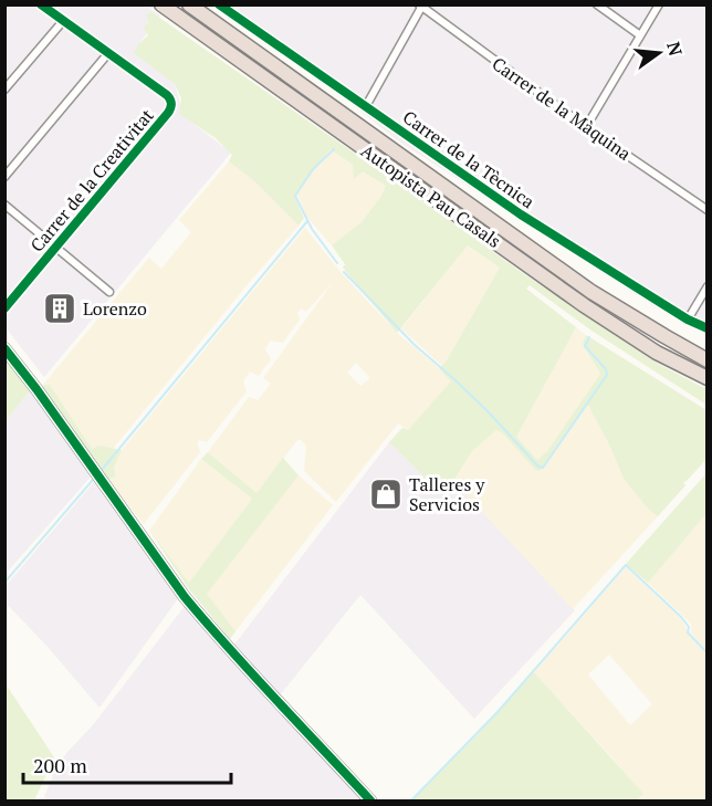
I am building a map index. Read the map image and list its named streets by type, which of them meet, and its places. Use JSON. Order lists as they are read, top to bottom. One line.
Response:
{"streets":{"highway":["Autopista Pau Casals"],"street":["Carrer de la Màquina","Carrer de la Tècnica","Carrer de la Creativitat"]},"places":{"building":["Lorenzo"],"shop":["Talleres y Servicios"]},"scale_bar":"200 m","north":"right"}
